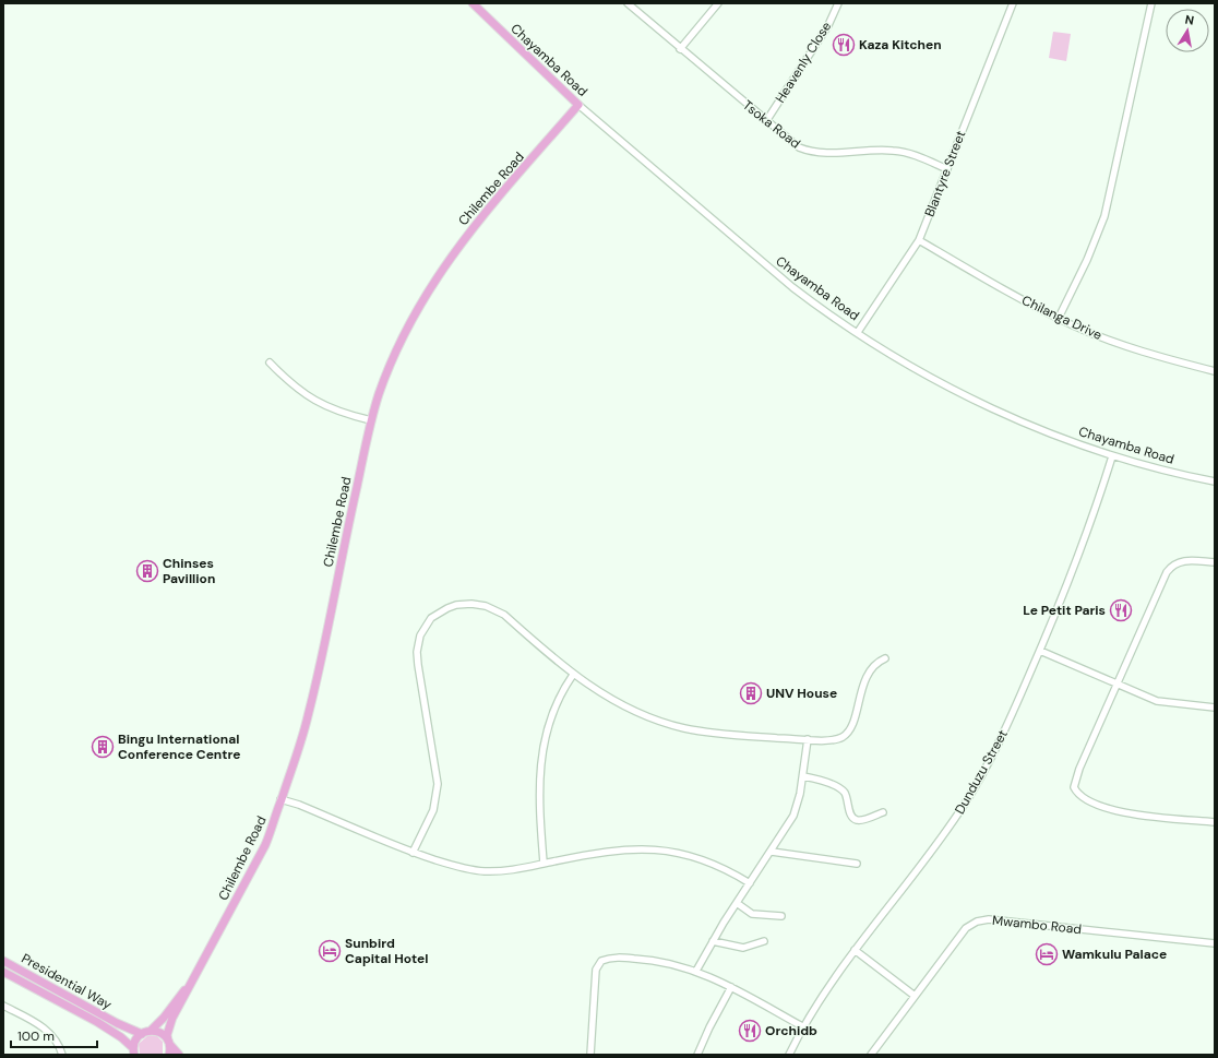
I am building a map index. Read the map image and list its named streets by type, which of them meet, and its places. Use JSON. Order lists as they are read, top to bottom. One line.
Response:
{"streets":{"main road":["Chayamba Road","Chilembe Road","Presidential Way"],"street":["Heavenly Close","Tsoka Road","Blantyre Street","Chilanga Drive","Dunduzu Street","Mwambo Road"]},"crossings":[["Chayamba Road","Blantyre Street"],["Chayamba Road","Chilembe Road"],["Chayamba Road","Dunduzu Street"],["Heavenly Close","Tsoka Road"],["Tsoka Road","Blantyre Street"],["Blantyre Street","Chilanga Drive"]],"places":{"restaurant":["Kaza Kitchen","Le Petit Paris","Orchidb"],"building":["Chinses Pavillion","UNV House","Bingu International Conference Centre"],"hotel":["Sunbird Capital Hotel","Wamkulu Palace"]},"scale_bar":"100 m","north":"top"}
